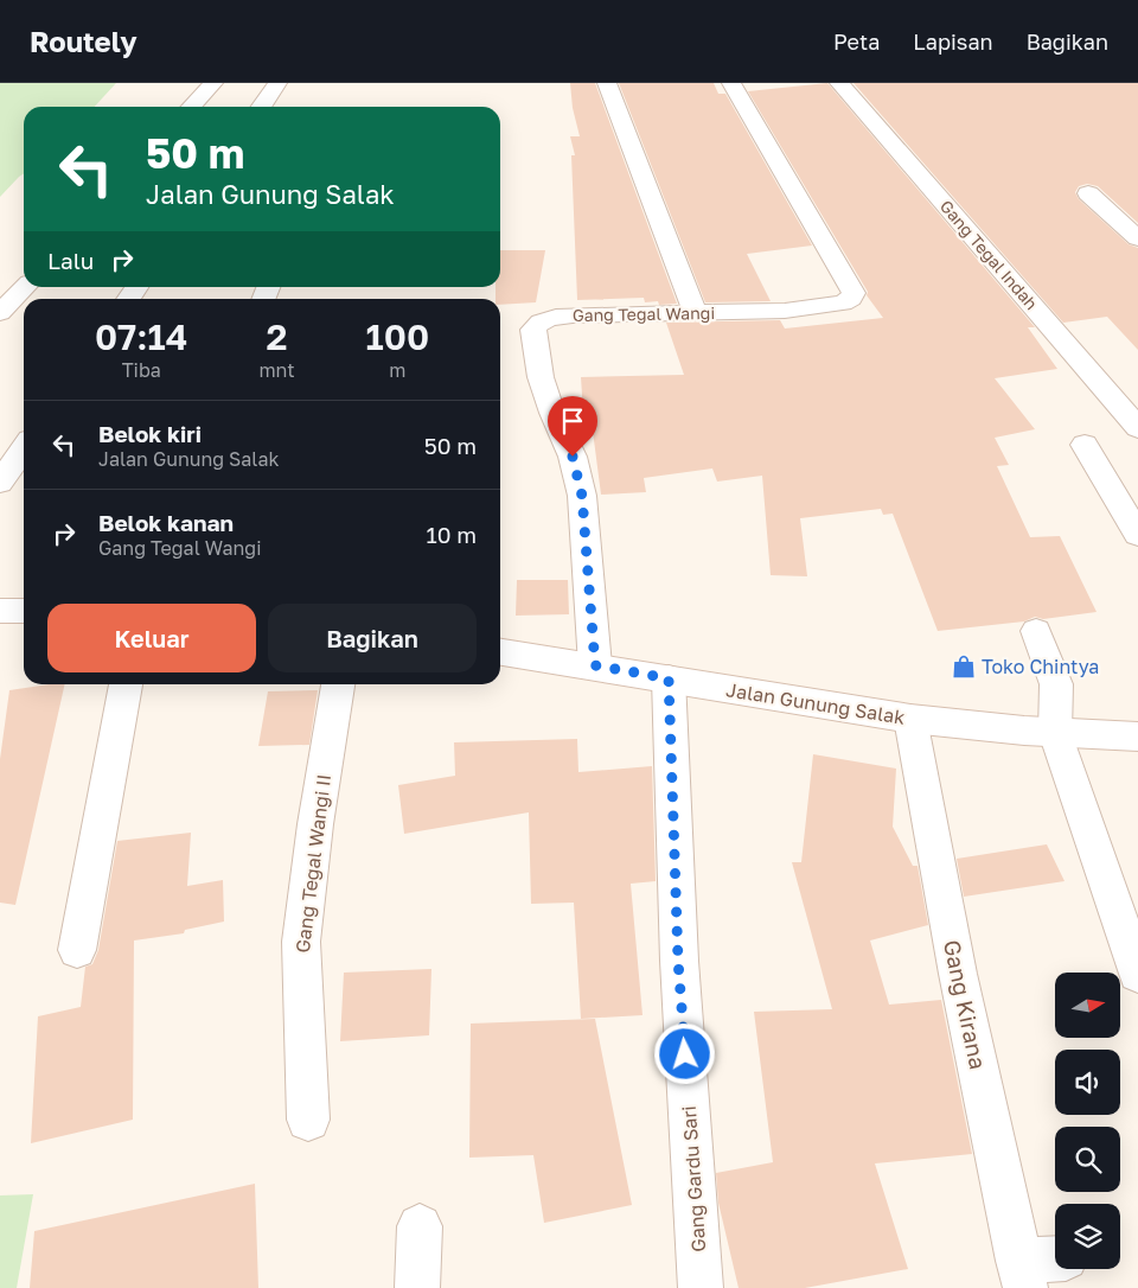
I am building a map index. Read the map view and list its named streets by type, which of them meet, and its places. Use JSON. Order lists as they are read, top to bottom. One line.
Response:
{"streets":{"street":["Gang Tegal Indah","Gang Tegal Wangi","Jalan Gunung Salak","Gang Tegal Wangi II","Gang Kirana","Gang Gardu Sari"]},"crossings":[["Gang Tegal Wangi","Jalan Gunung Salak"],["Jalan Gunung Salak","Gang Kirana"],["Jalan Gunung Salak","Gang Gardu Sari"]],"places":{"shop":["Toko Chintya"]},"north":"right","page":{"header":"Routely","nav":["Peta","Lapisan","Bagikan"],"turn":["50 m","Jalan Gunung Salak"],"then":"Lalu","eta":["07:14","Tiba","2","mnt","100","m"],"list":[{"name":"Belok kiri","note":"Jalan Gunung Salak","value":"50 m"},{"name":"Belok kanan","note":"Gang Tegal Wangi","value":"10 m"}],"buttons":["Keluar","Bagikan"]}}
